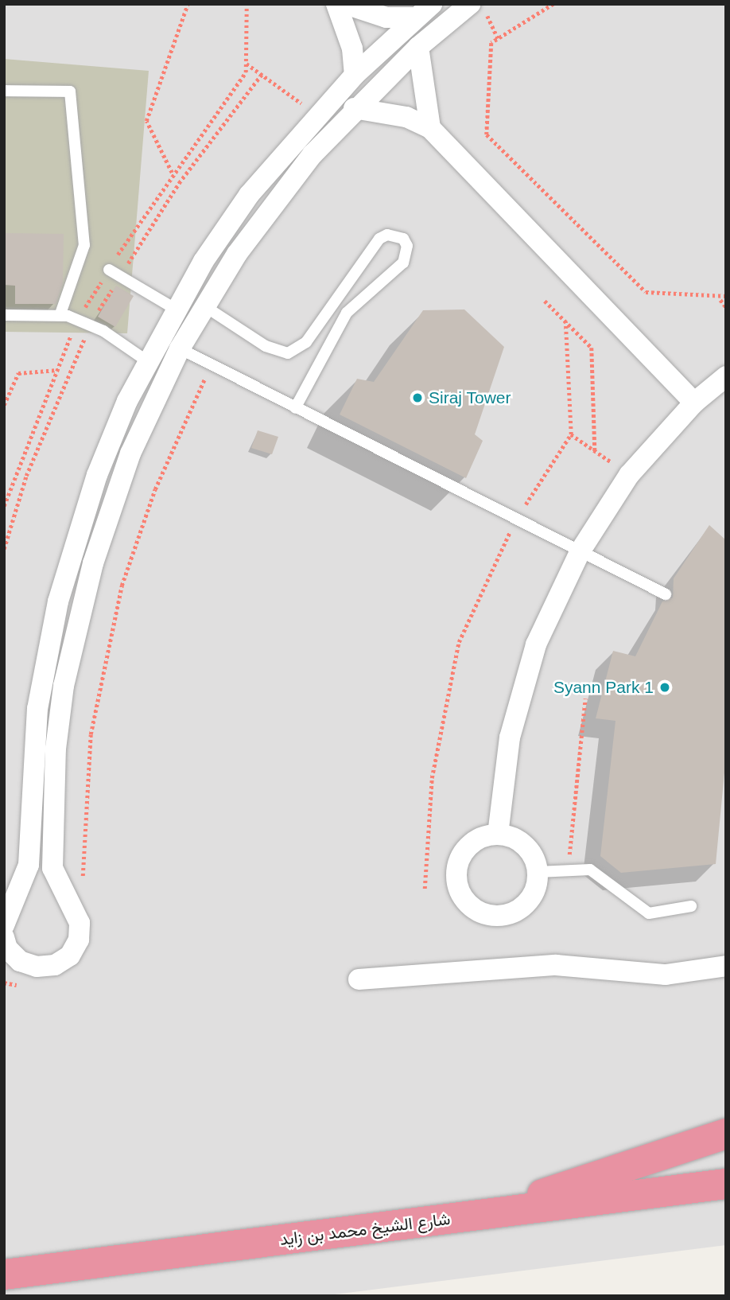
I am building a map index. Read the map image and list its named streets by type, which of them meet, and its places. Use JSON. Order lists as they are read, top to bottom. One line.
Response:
{"streets":{"highway":["شارع الشيخ محمد بن زايد"]},"places":["Siraj Tower","Syann Park 1"]}
